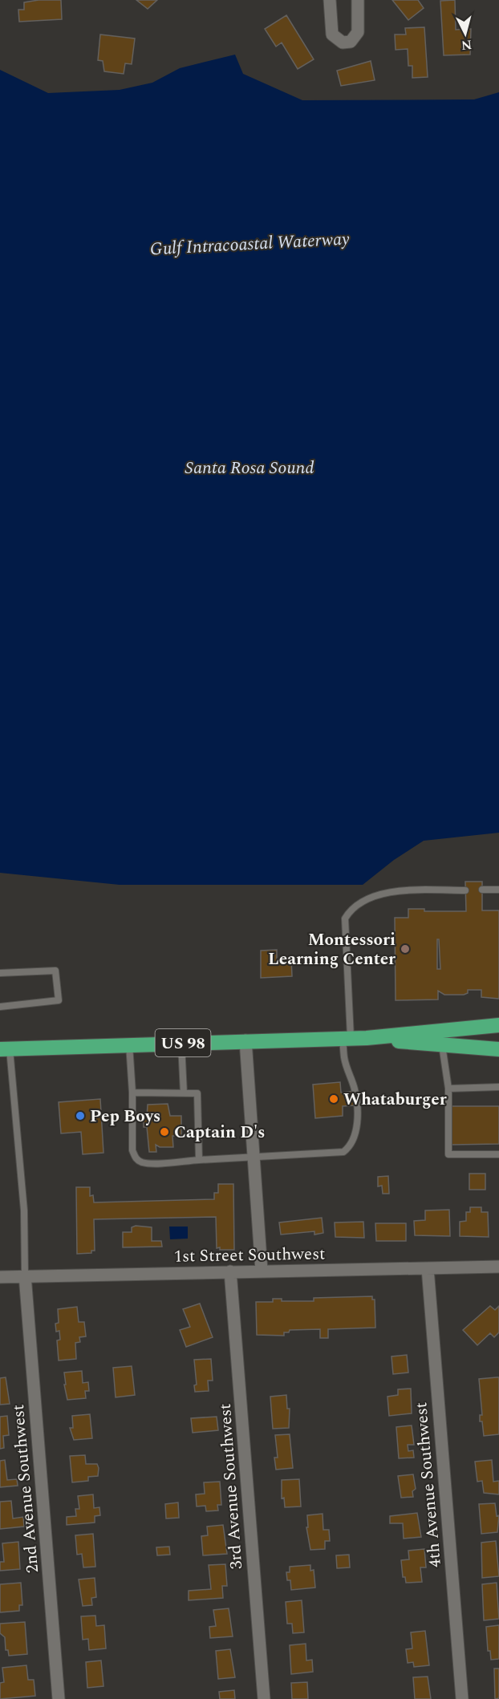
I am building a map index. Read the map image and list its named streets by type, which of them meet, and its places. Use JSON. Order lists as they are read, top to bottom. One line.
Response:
{"streets":{"highway":["US 98"],"street":["1st Street Southwest","4th Avenue Southwest","3rd Avenue Southwest","2nd Avenue Southwest"]},"crossings":[["1st Street Southwest","4th Avenue Southwest"],["1st Street Southwest","3rd Avenue Southwest"],["1st Street Southwest","2nd Avenue Southwest"]],"water":["Gulf Intracoastal Waterway","Santa Rosa Sound"],"places":["Montessori Learning Center","Whataburger","Pep Boys","Captain D's"],"north":"bottom"}
